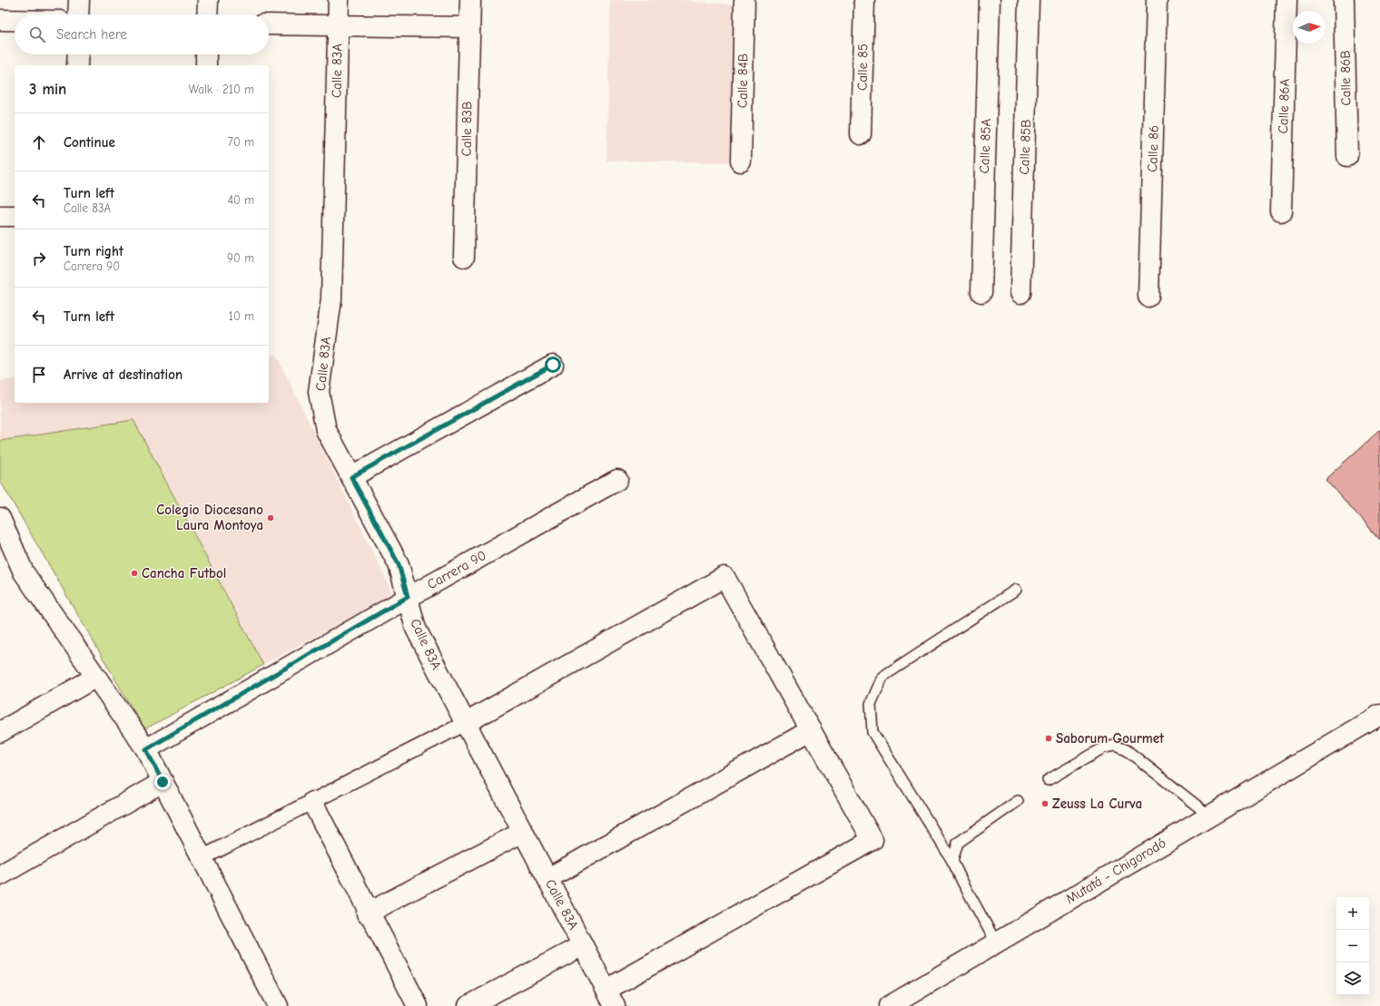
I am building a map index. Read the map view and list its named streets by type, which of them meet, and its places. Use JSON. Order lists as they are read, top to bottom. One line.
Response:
{"streets":{"main road":["Calle 85","Calle 83A","Calle 86B","Calle 84B","Calle 86A","Calle 83B","Calle 85A","Calle 85B","Calle 86","Carrera 90","Mutatá - Chigorodó"]},"crossings":[["Calle 83A","Carrera 90"]],"places":["Colegio Diocesano Laura Montoya","Cancha Futbol","Saborum Gourmet","Zeuss La Curva"],"north":"right","page":{"search":"Search here","heading":["3 min","Walk · 210 m"],"list":[["Continue","70 m"],["Turn left","Calle 83A","40 m"],["Turn right","Carrera 90","90 m"],["Turn left","10 m"],"Arrive at destination"],"map_buttons":["+","−"]}}
